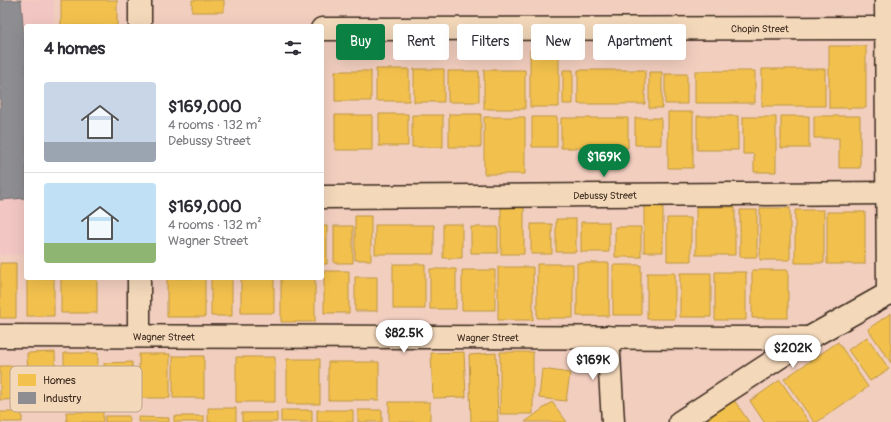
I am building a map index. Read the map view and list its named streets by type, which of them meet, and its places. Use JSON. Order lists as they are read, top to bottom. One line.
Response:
{"streets":{"street":["Chopin Street","Debussy Street","Wagner Street"]},"legend":["Homes","Industry"],"page":{"chip":["Buy","Rent","Filters","New","Apartment"],"heading":"4 homes","list":[{"name":"$169,000","note":"4 rooms · 132 m² · Debussy Street"},{"name":"$169,000","note":"4 rooms · 132 m² · Wagner Street"}],"price":["$169K","$82.5K","$202K","$169K"]}}
